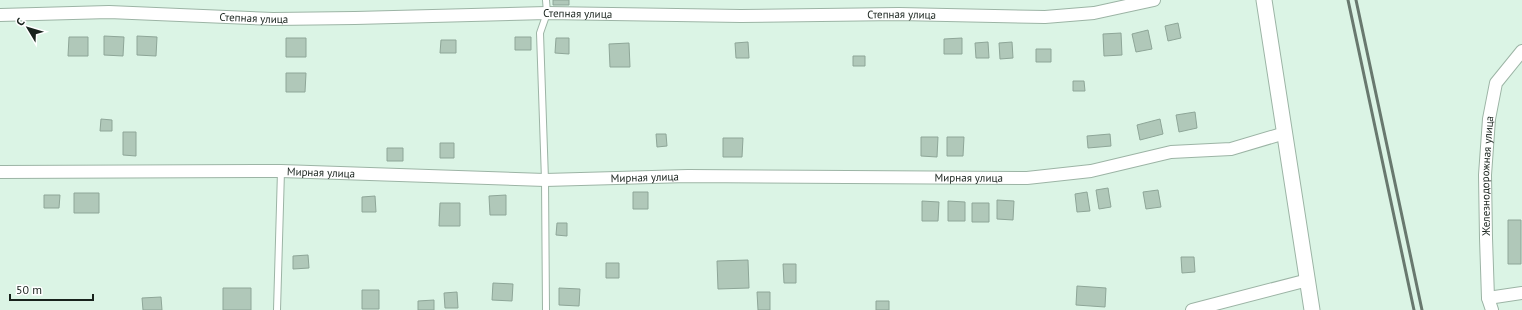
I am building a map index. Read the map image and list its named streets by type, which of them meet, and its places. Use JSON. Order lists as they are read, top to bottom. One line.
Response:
{"streets":{"street":["Степная улица","Мирная улица","Железнодорожная улица"]},"scale_bar":"50 m","north":"top left"}
